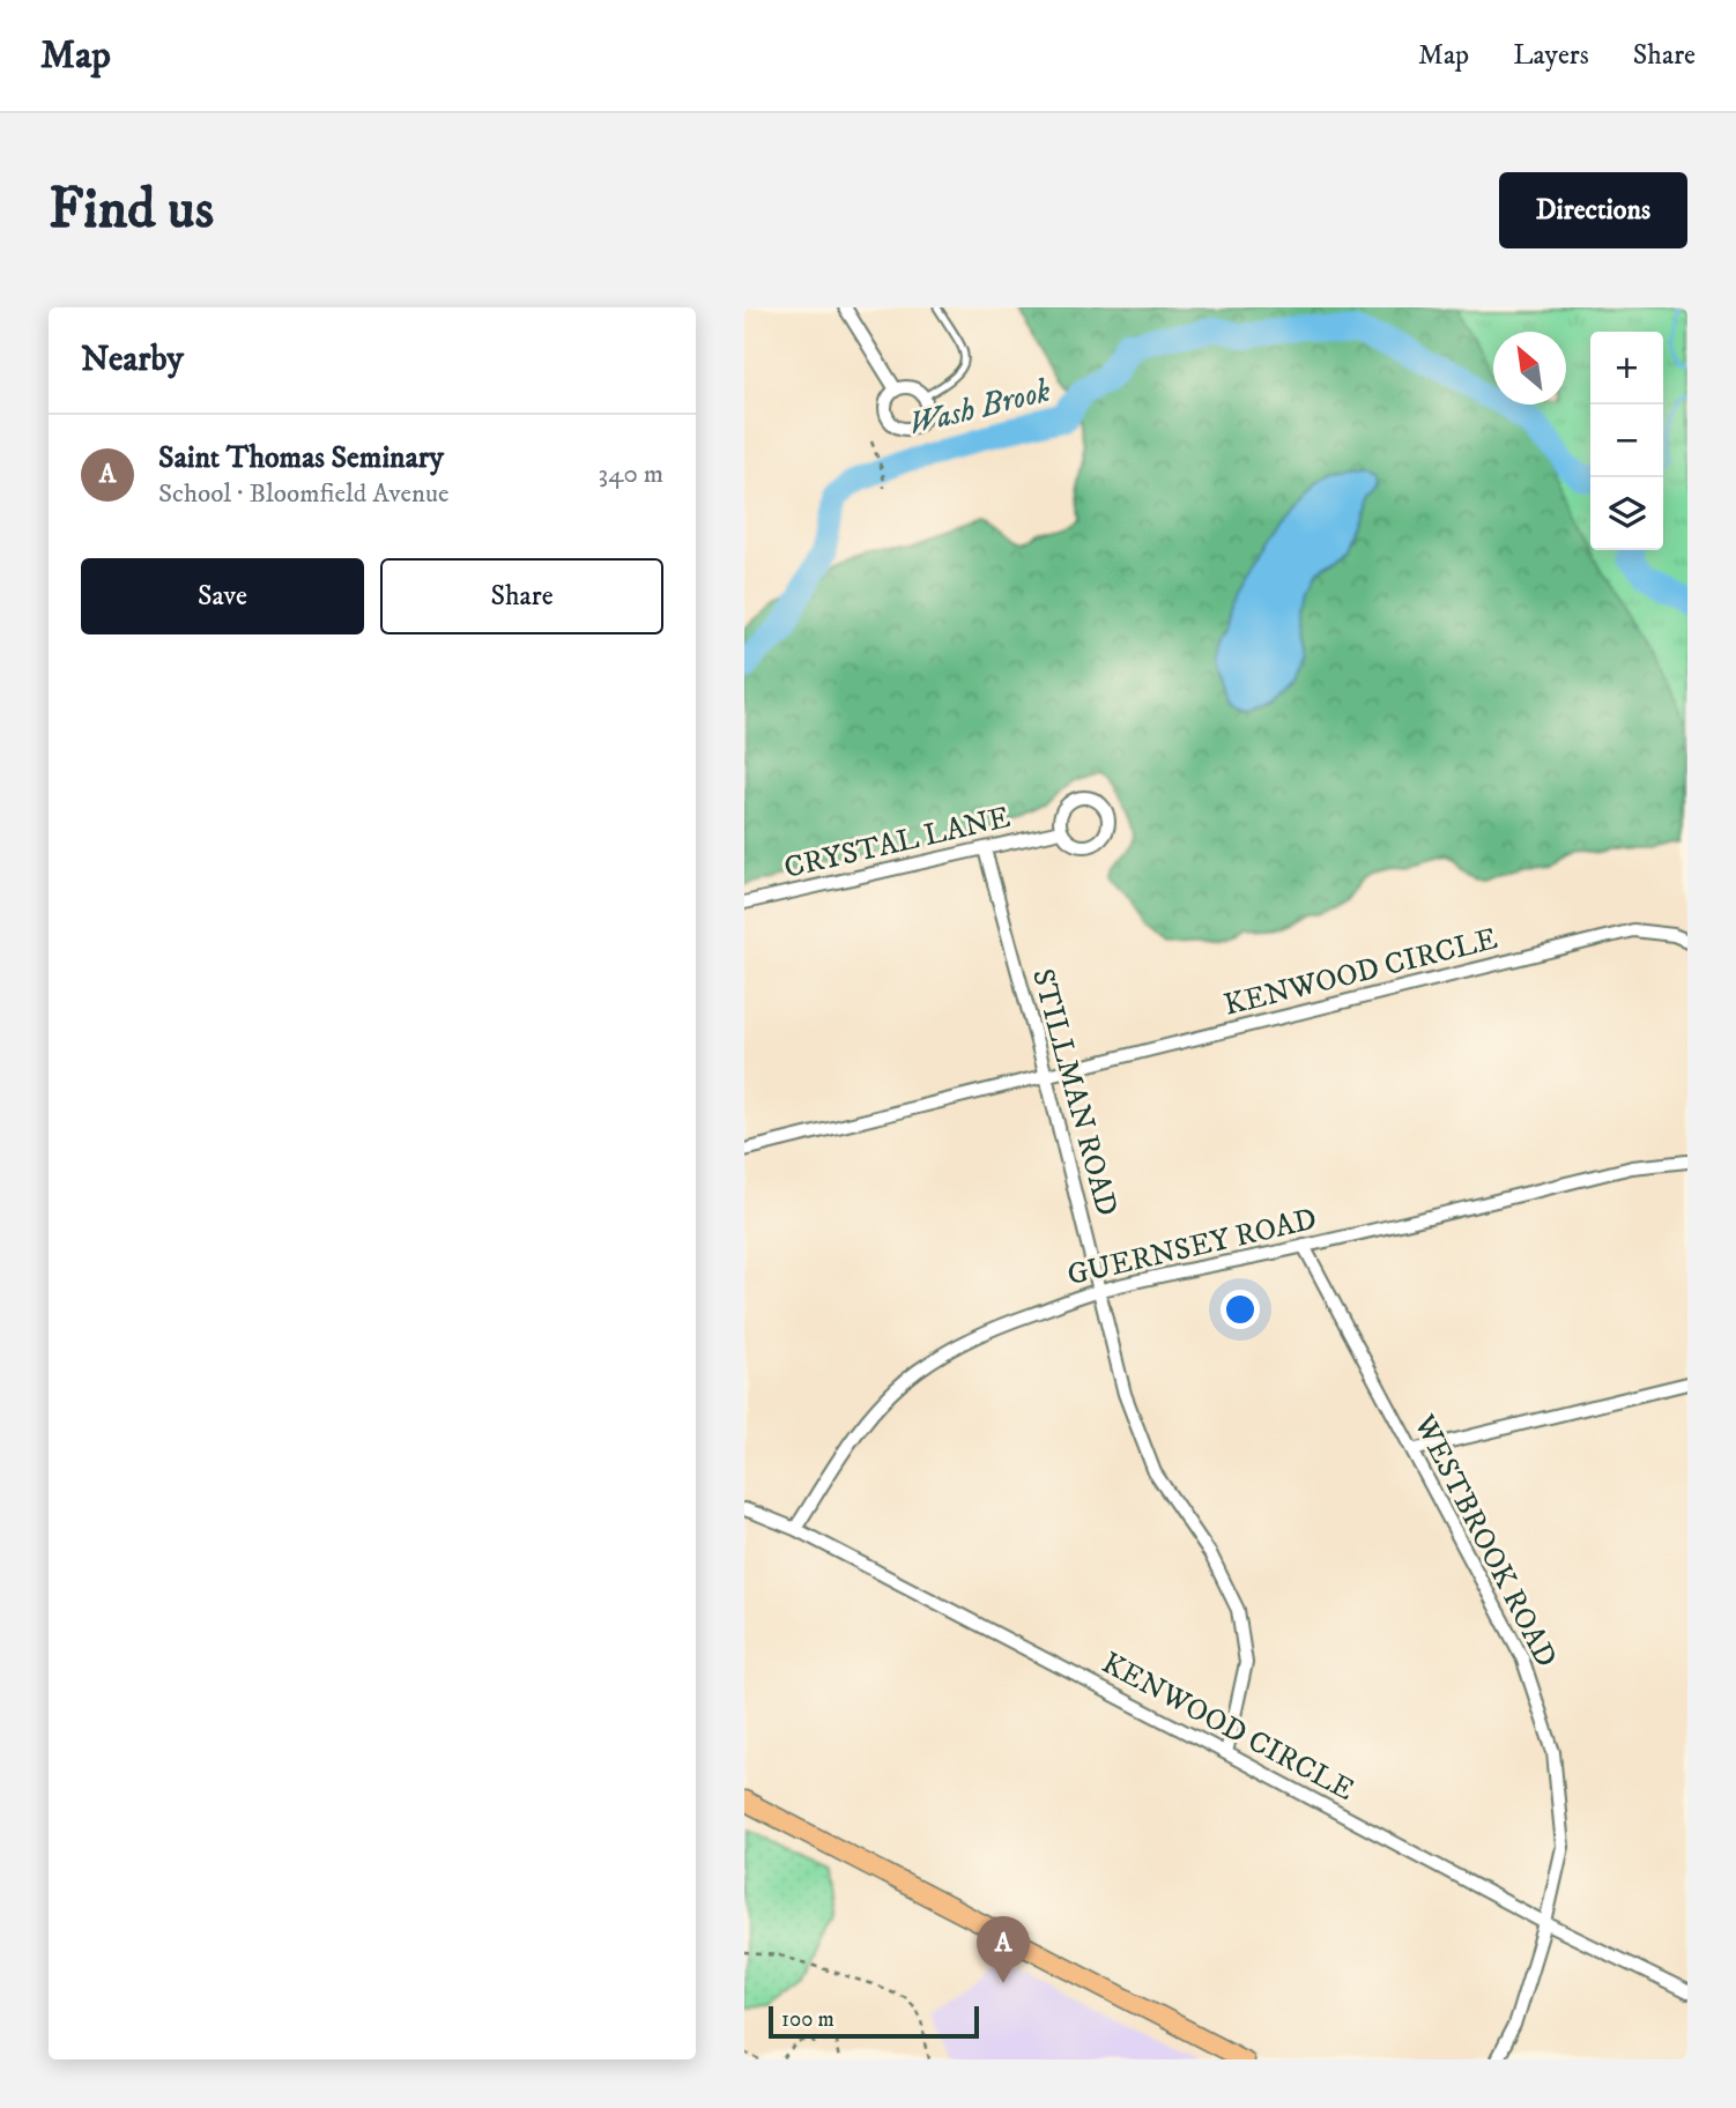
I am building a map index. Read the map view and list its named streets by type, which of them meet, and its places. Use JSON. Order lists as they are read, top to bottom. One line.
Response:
{"streets":{"street":["CRYSTAL LANE","KENWOOD CIRCLE","STILLMAN ROAD","GUERNSEY ROAD","WESTBROOK ROAD"]},"crossings":[["CRYSTAL LANE","STILLMAN ROAD"],["KENWOOD CIRCLE","STILLMAN ROAD"],["KENWOOD CIRCLE","GUERNSEY ROAD"],["KENWOOD CIRCLE","WESTBROOK ROAD"],["STILLMAN ROAD","GUERNSEY ROAD"],["GUERNSEY ROAD","WESTBROOK ROAD"]],"water":["Wash Brook"],"scale_bar":"100 m","north":"top left","page":{"header":"Map","nav":["Map","Layers","Share"],"buttons":["Directions",["Save","Share"]],"title":"Find us","heading":"Nearby","map_buttons":["+","−"],"list":[{"mark":"A","name":"Saint Thomas Seminary","note":"School · Bloomfield Avenue","value":"340 m"}],"pins":"A","scale":"100 m"}}
